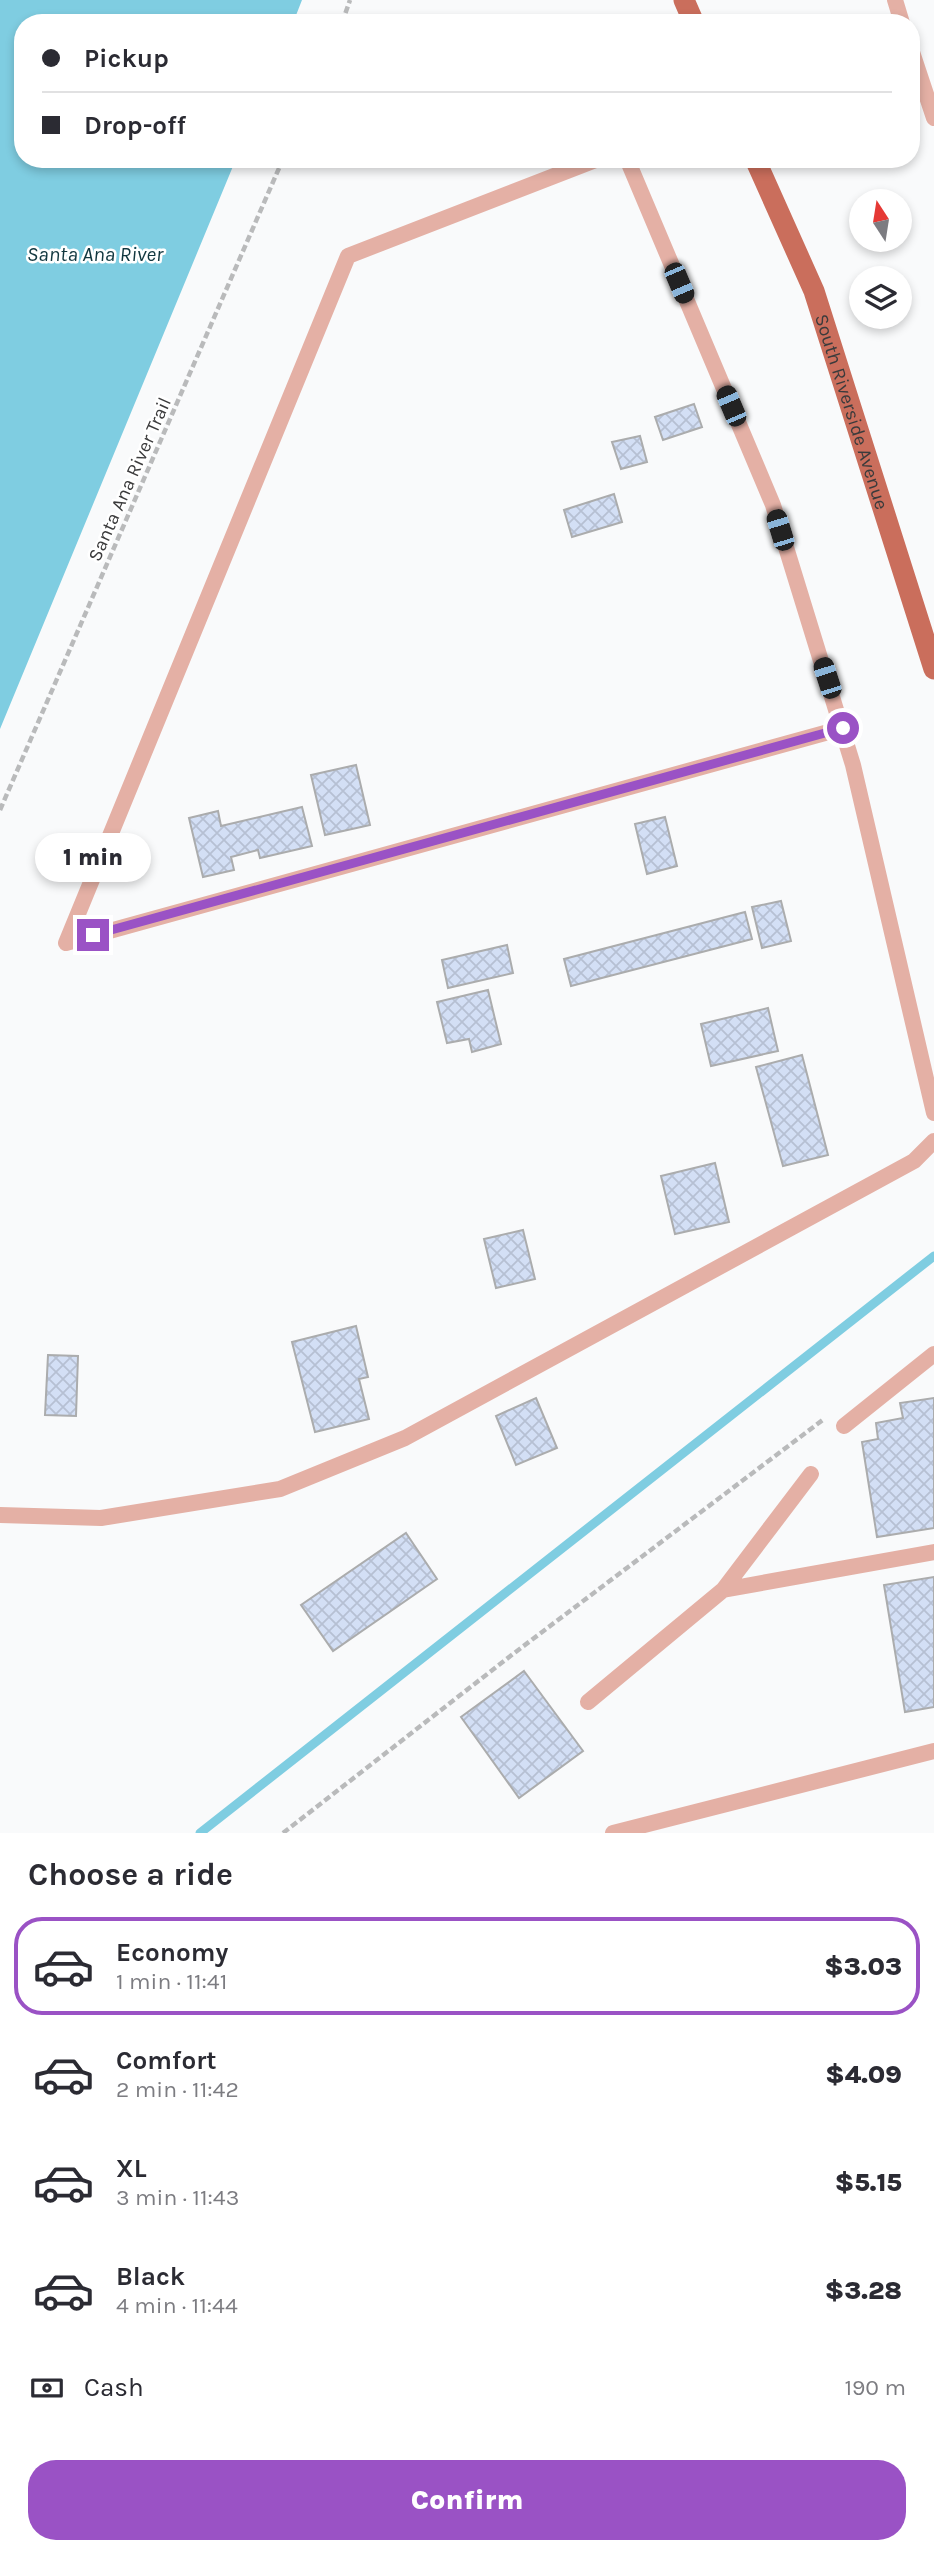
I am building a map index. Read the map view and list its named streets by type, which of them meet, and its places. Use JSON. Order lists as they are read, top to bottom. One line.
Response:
{"streets":{"main road":["South Riverside Avenue"],"path":["Santa Ana River Trail"]},"water":["Santa Ana River"],"north":"top","page":{"banner":["Pickup","Drop-off"],"bubble":"1 min","heading":"Choose a ride","list":[{"name":"Economy","note":"1 min · 11:41","value":"$3.03"},{"name":"Comfort","note":"2 min · 11:42","value":"$4.09"},{"name":"XL","note":"3 min · 11:43","value":"$5.15"},{"name":"Black","note":"4 min · 11:44","value":"$3.28"}],"pay":["Cash","190 m"],"buttons":"Confirm"}}
